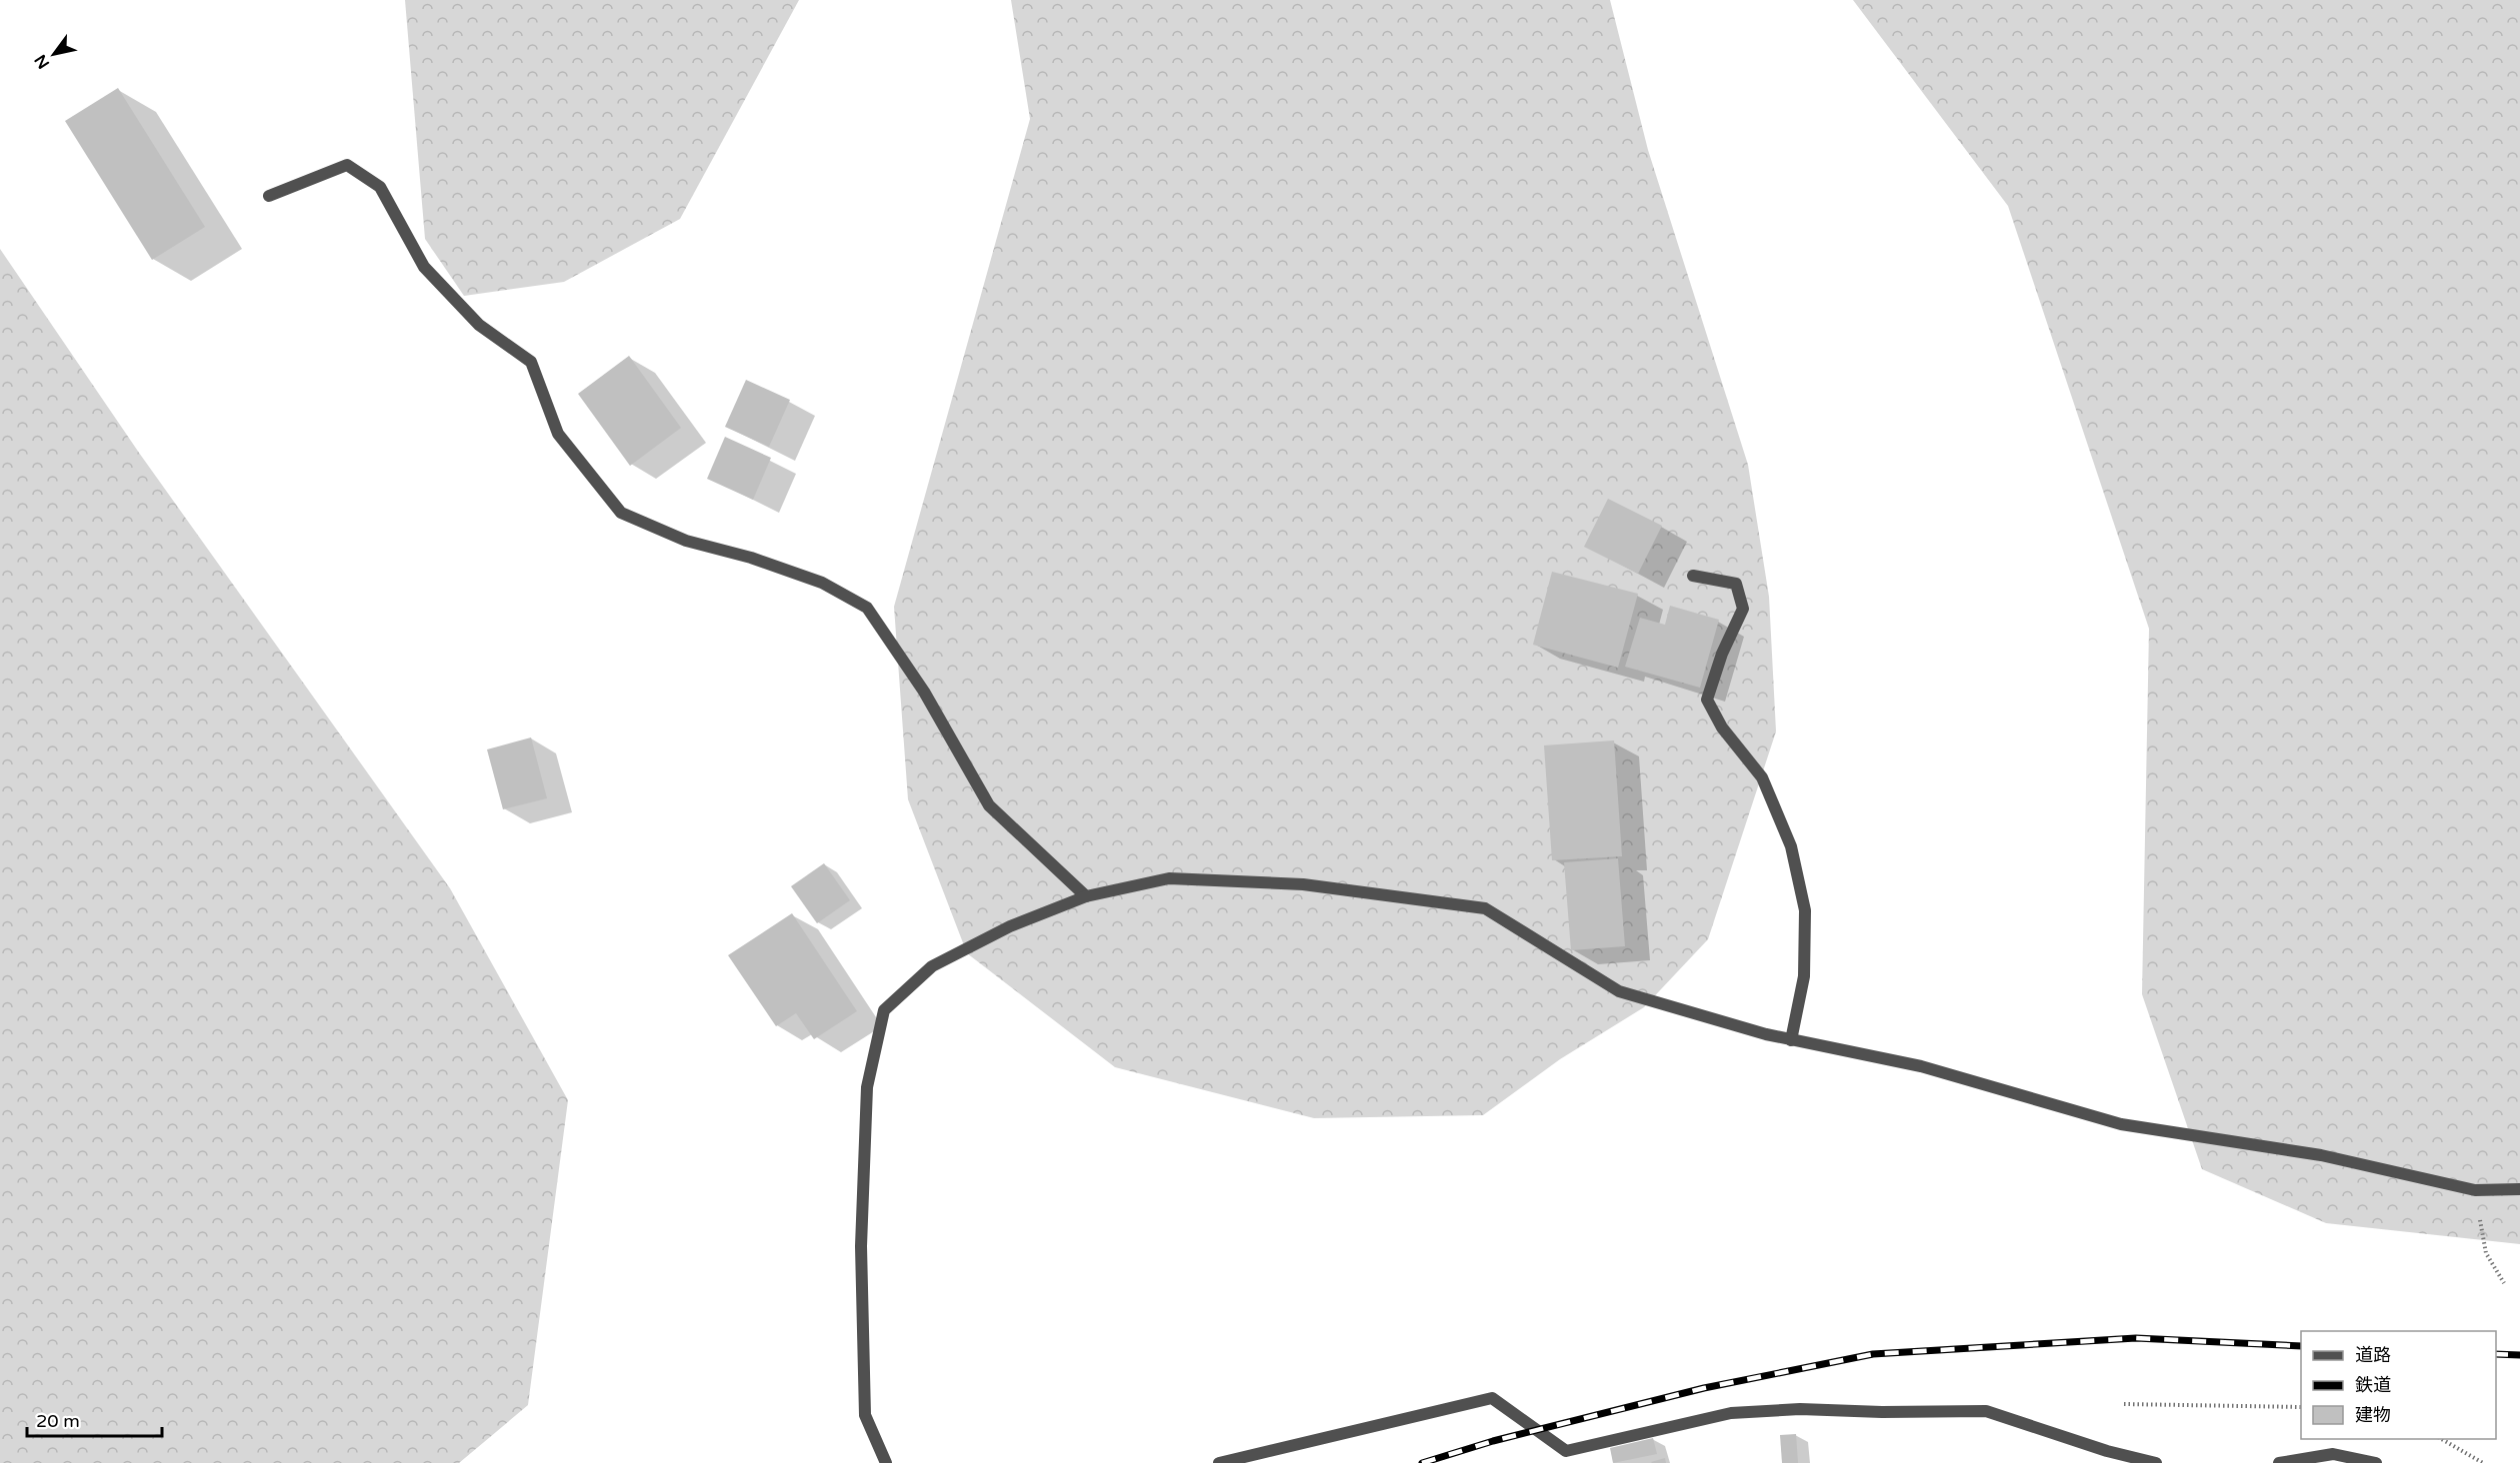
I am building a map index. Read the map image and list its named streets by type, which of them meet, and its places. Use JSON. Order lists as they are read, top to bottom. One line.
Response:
{"legend":["道路","鉄道","建物"],"scale_bar":"20 m","north":"bottom left"}
